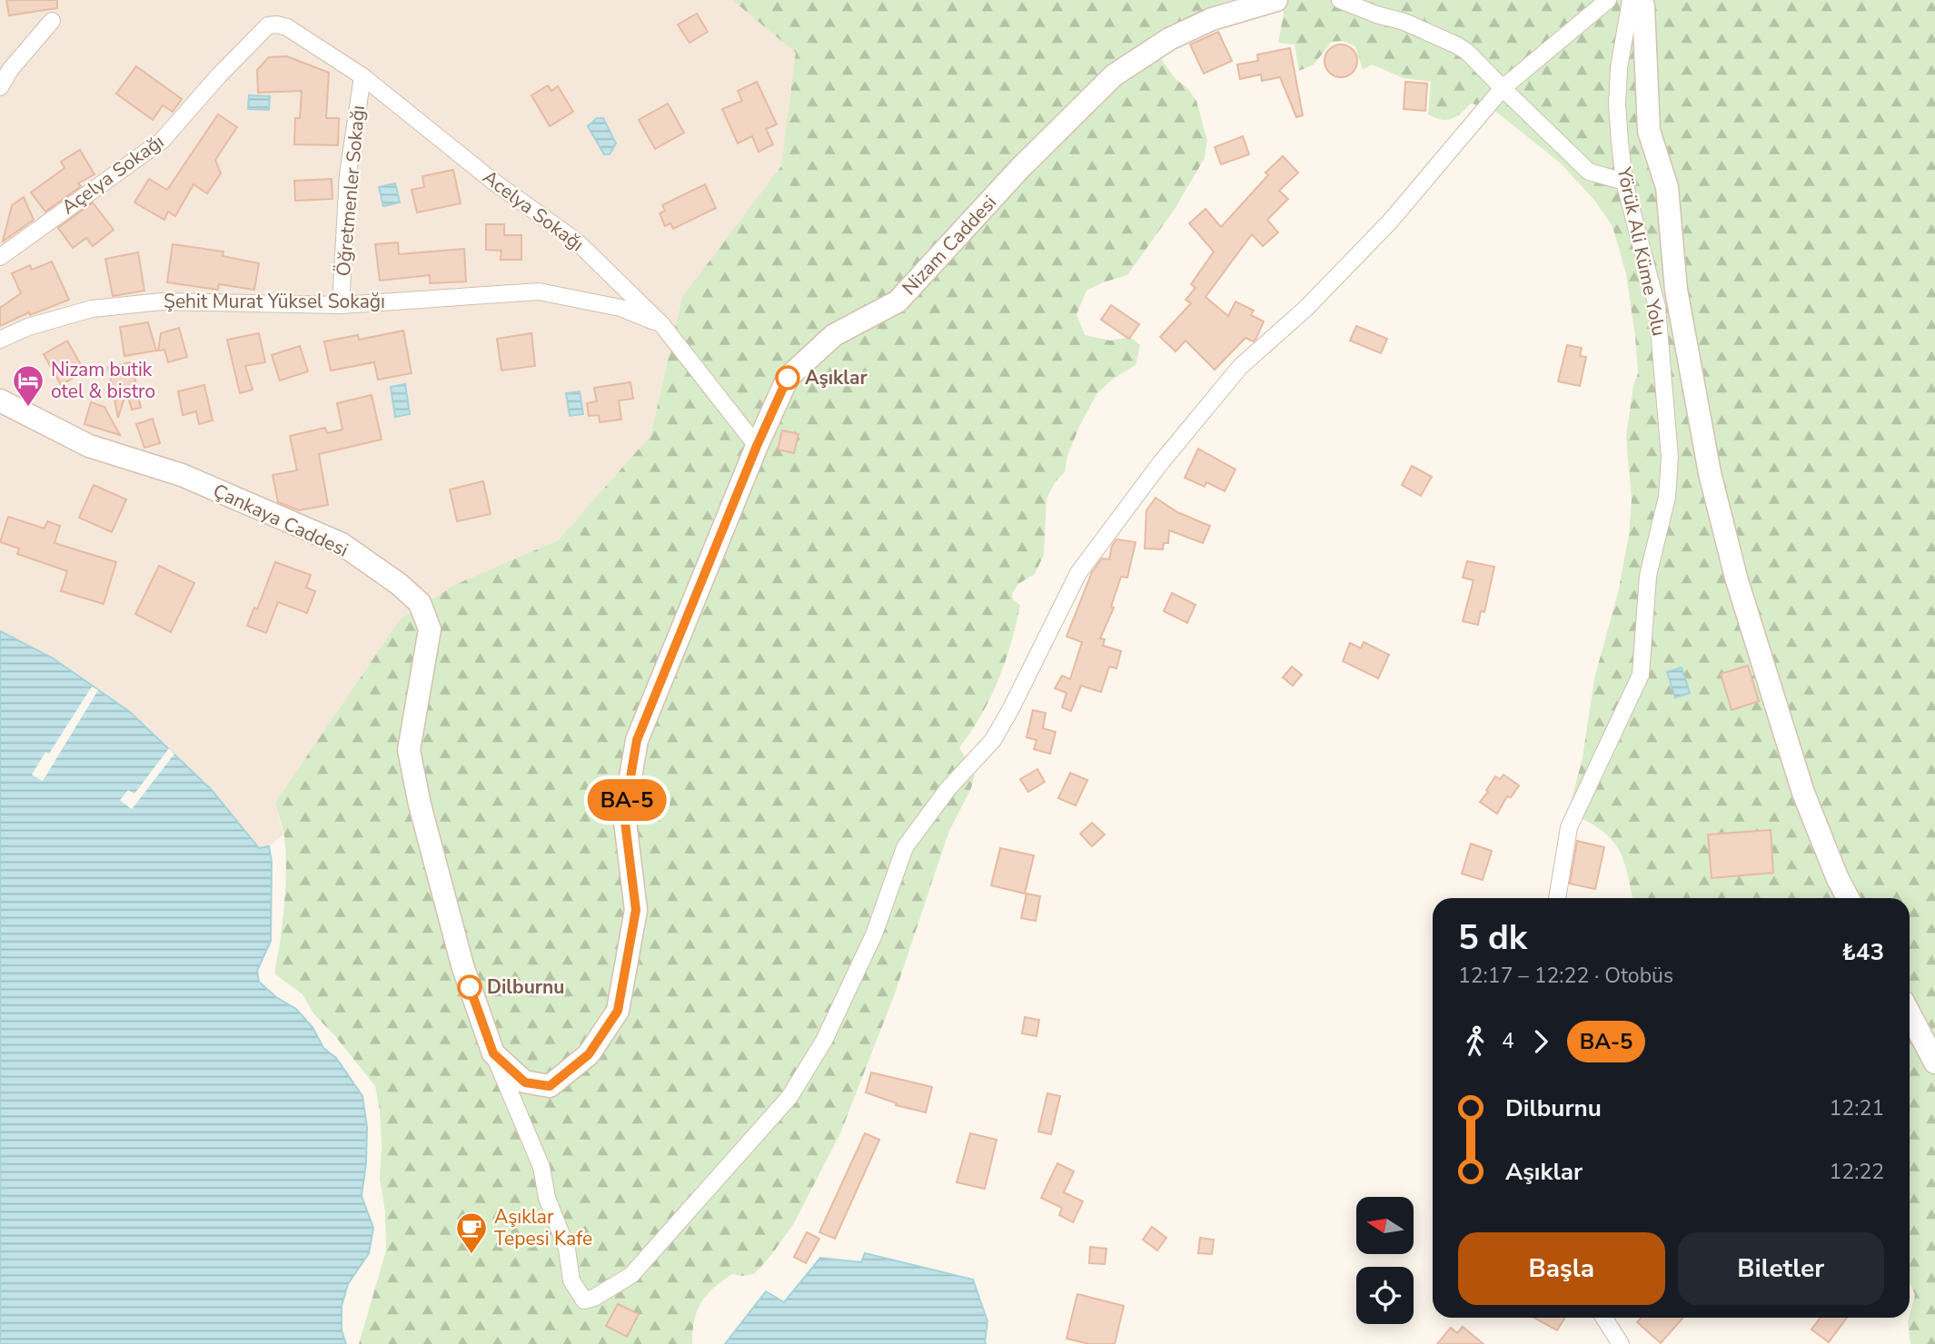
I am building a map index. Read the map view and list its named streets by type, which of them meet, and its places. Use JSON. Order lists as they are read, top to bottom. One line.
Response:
{"streets":{"street":["Açelya Sokağı","Öğretmenler Sokağı","Acelya Sokağı","Nizam Caddesi","Yörük Ali Küme Yolu","Şehit Murat Yüksel Sokağı","Çankaya Caddesi"]},"crossings":[["Açelya Sokağı","Acelya Sokağı"],["Öğretmenler Sokağı","Acelya Sokağı"],["Öğretmenler Sokağı","Şehit Murat Yüksel Sokağı"],["Acelya Sokağı","Nizam Caddesi"],["Acelya Sokağı","Şehit Murat Yüksel Sokağı"],["Nizam Caddesi","Çankaya Caddesi"]],"places":{"other":["Aşıklar","Dilburnu"],"hotel":["Nizam butik otel & bistro"],"cafe":["Aşıklar Tepesi Kafe"]},"lines":["bus line BA-5"],"north":"left","page":{"on_map":"BA-5","heading":["5 dk","12:17 – 12:22 · Otobüs","₺43"],"legs":["4","BA-5"],"list":[{"name":"Dilburnu","value":"12:21"},{"name":"Aşıklar","value":"12:22"}],"buttons":["Başla","Biletler"]}}
